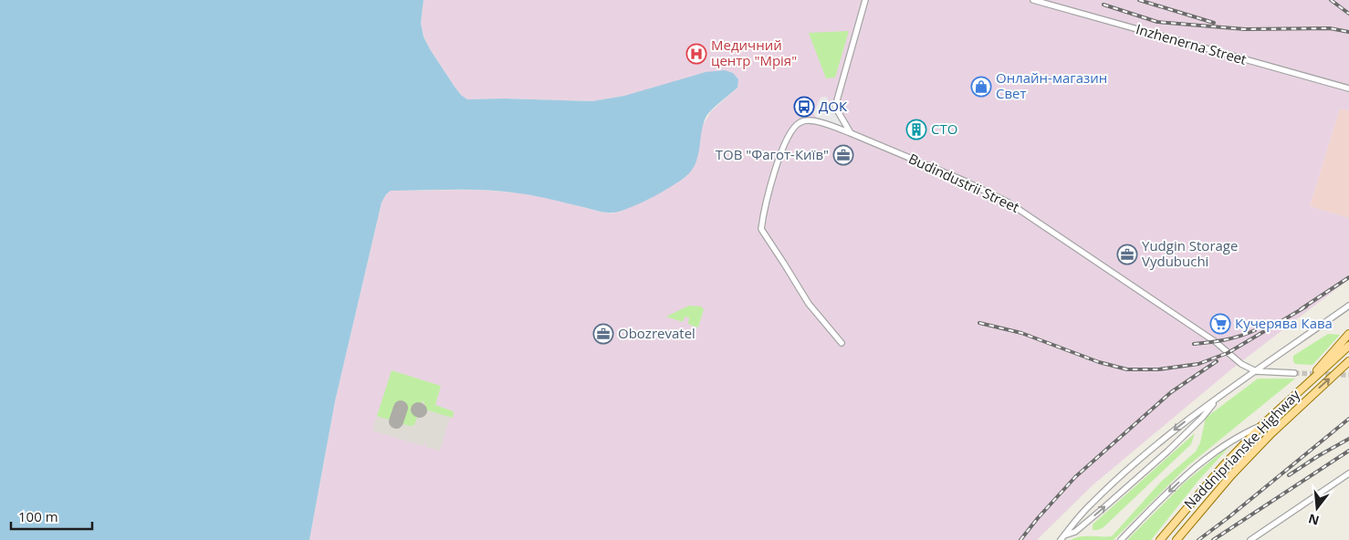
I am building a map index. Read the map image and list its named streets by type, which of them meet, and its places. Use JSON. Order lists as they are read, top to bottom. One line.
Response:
{"streets":{"main road":["Naddniprianske Highway"],"street":["Inzhenerna Street","Budindustrii Street"]},"places":{"hospital":["Медичний центр \"Мрія\""],"shop":["Онлайн-магазин Свет"],"bus stop":["ДОК"],"building":["СТО"],"office":["ТОВ \"Фагот-Київ\"","Yudgin Storage Vydubuchi","Obozrevatel"],"supermarket":["Кучерява Кава"]},"scale_bar":"100 m","north":"bottom"}
